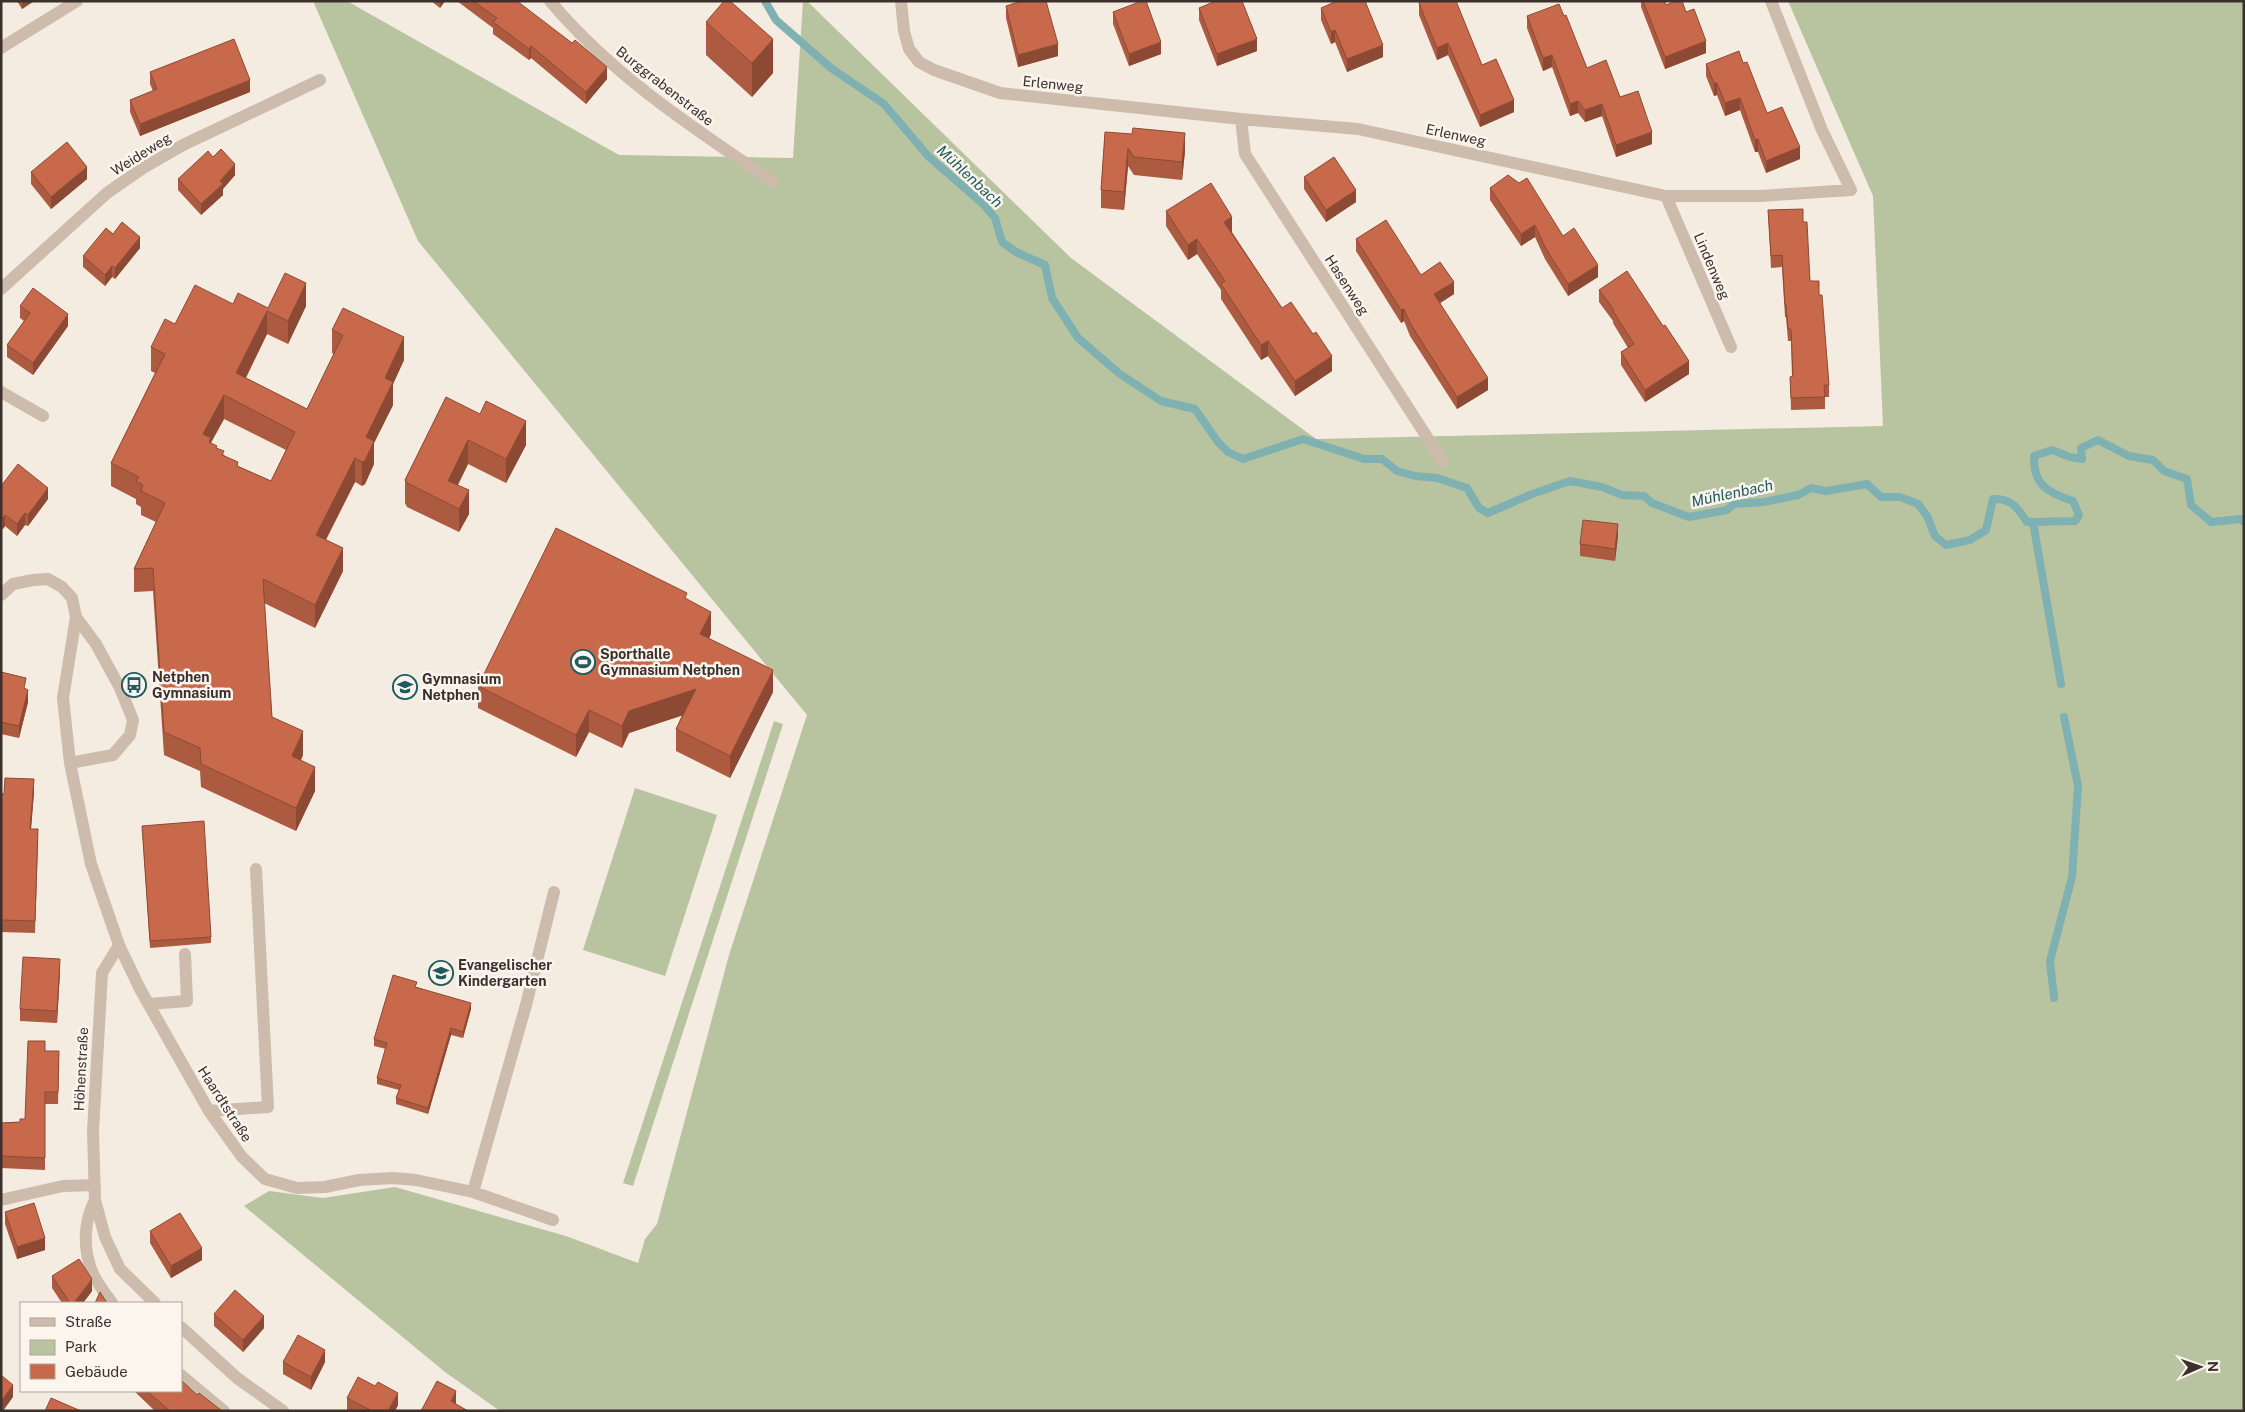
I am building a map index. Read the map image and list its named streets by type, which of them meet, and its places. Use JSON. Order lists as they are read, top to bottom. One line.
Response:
{"streets":{"street":["Erlenweg","Burggrabenstraße","Weideweg","Lindenweg","Hasenweg","Höhenstraße","Haardtstraße"]},"crossings":[["Erlenweg","Lindenweg"],["Erlenweg","Hasenweg"],["Höhenstraße","Haardtstraße"]],"water":["Mühlenbach"],"places":{"sports":["Sporthalle Gymnasium Netphen"],"bus stop":["Netphen Gymnasium"],"school or university":["Gymnasium Netphen","Evangelischer Kindergarten"]},"legend":["Straße","Park","Gebäude"],"north":"right"}
